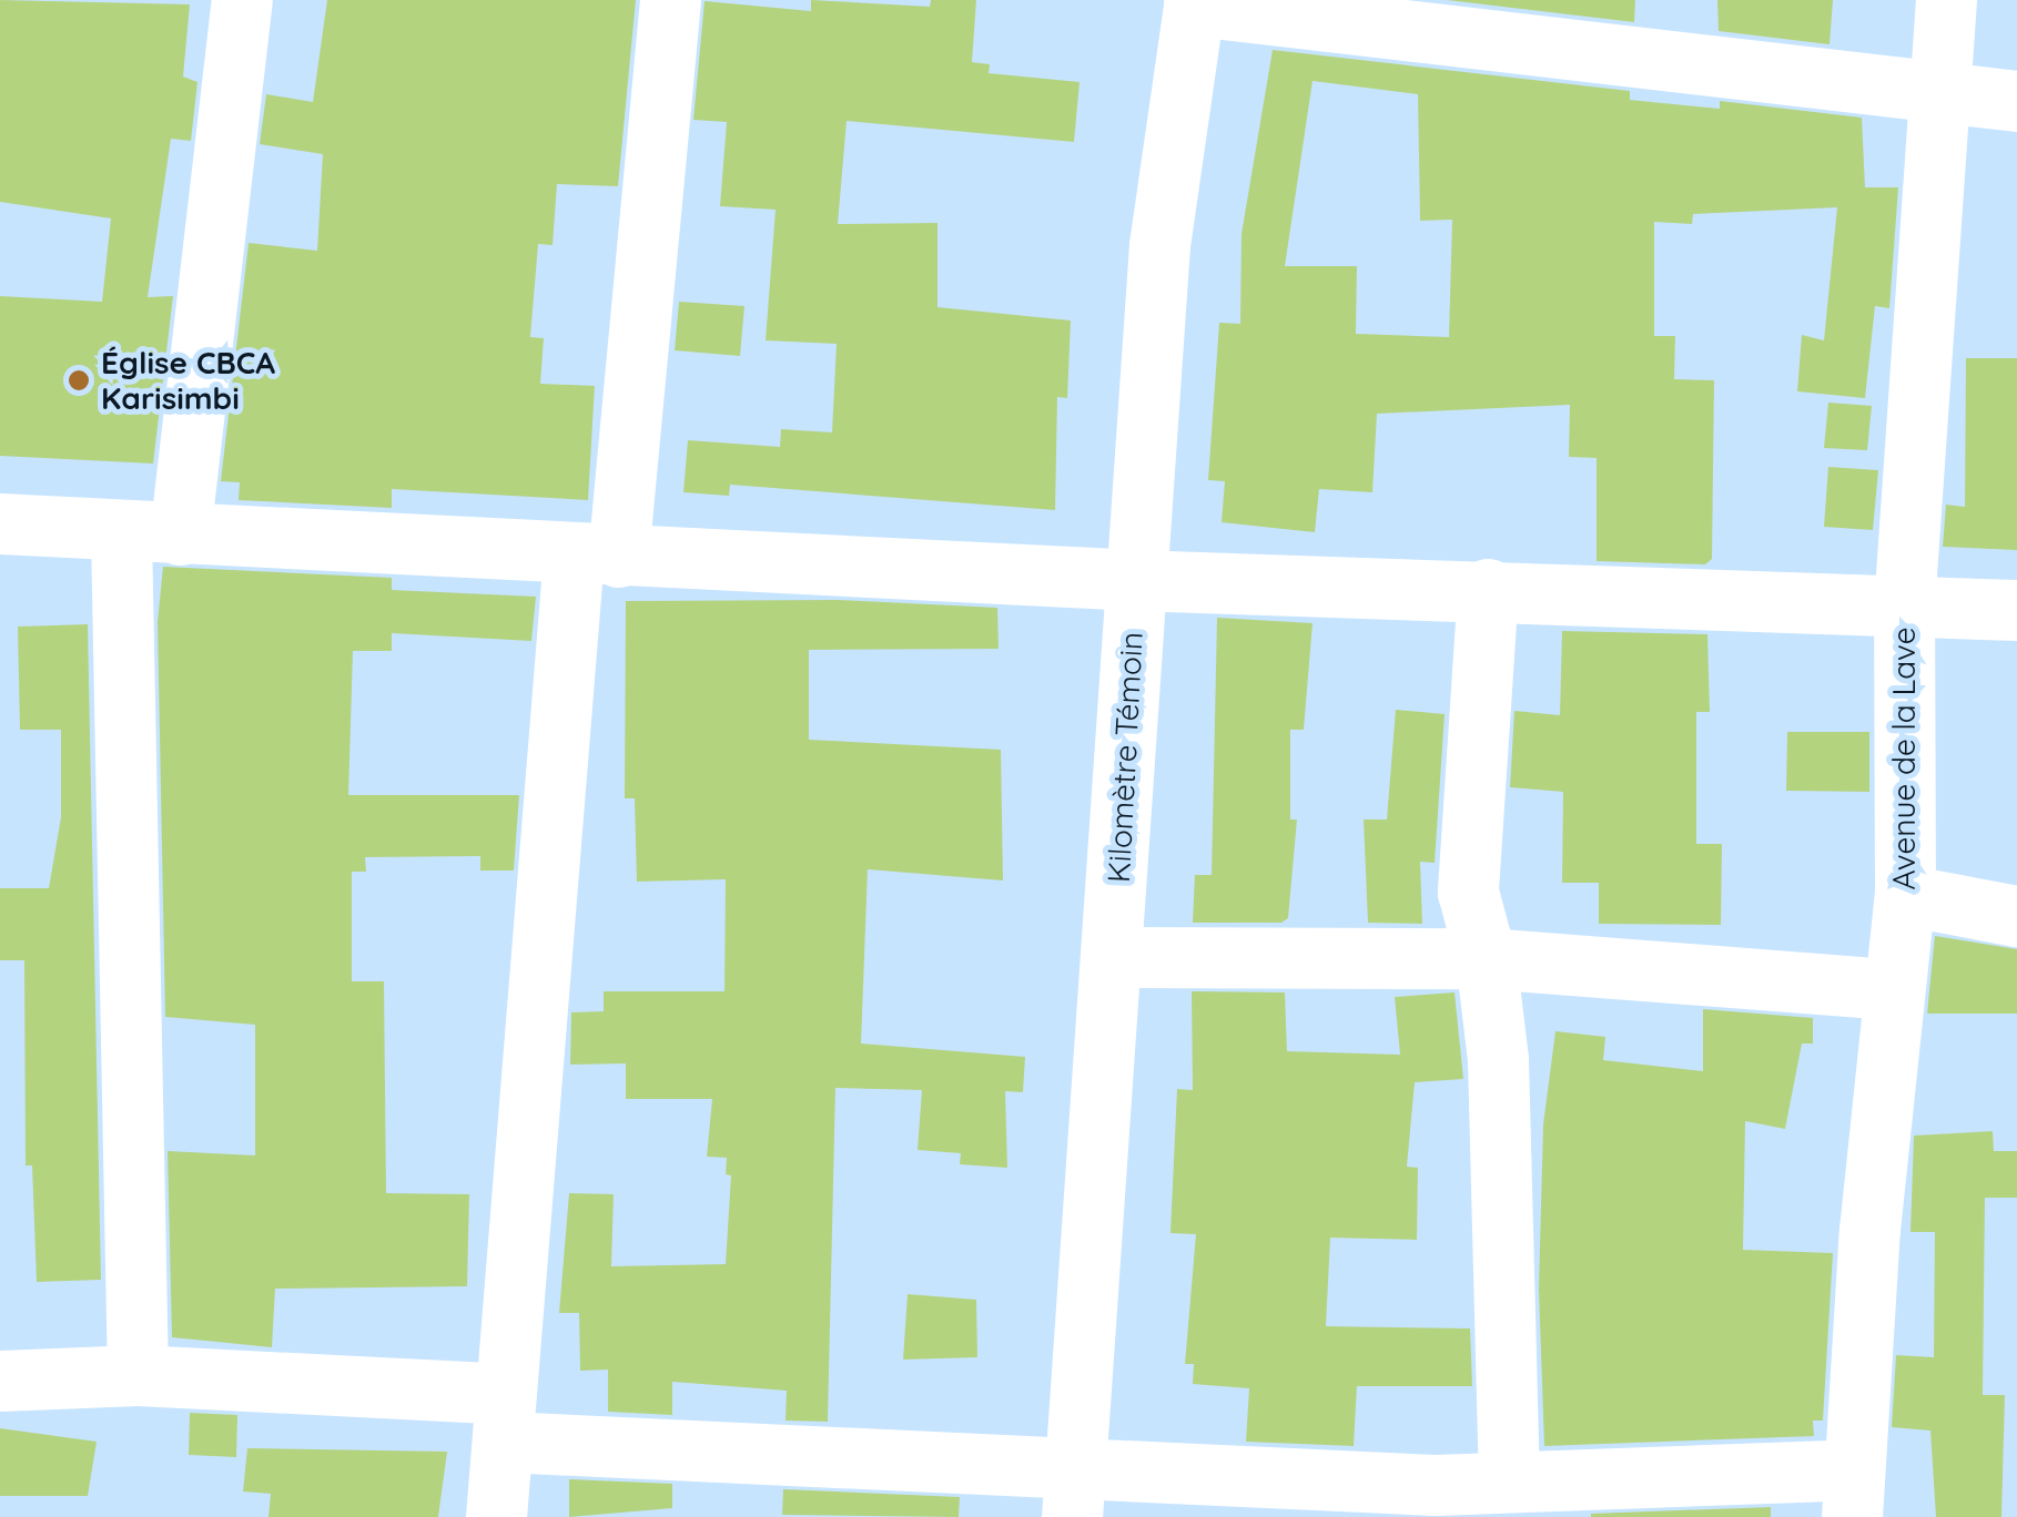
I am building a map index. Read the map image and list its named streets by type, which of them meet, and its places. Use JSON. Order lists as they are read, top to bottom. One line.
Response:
{"streets":{"street":["Kilomètre Témoin","Avenue de la Lave"]},"places":["Église CBCA Karisimbi"]}
